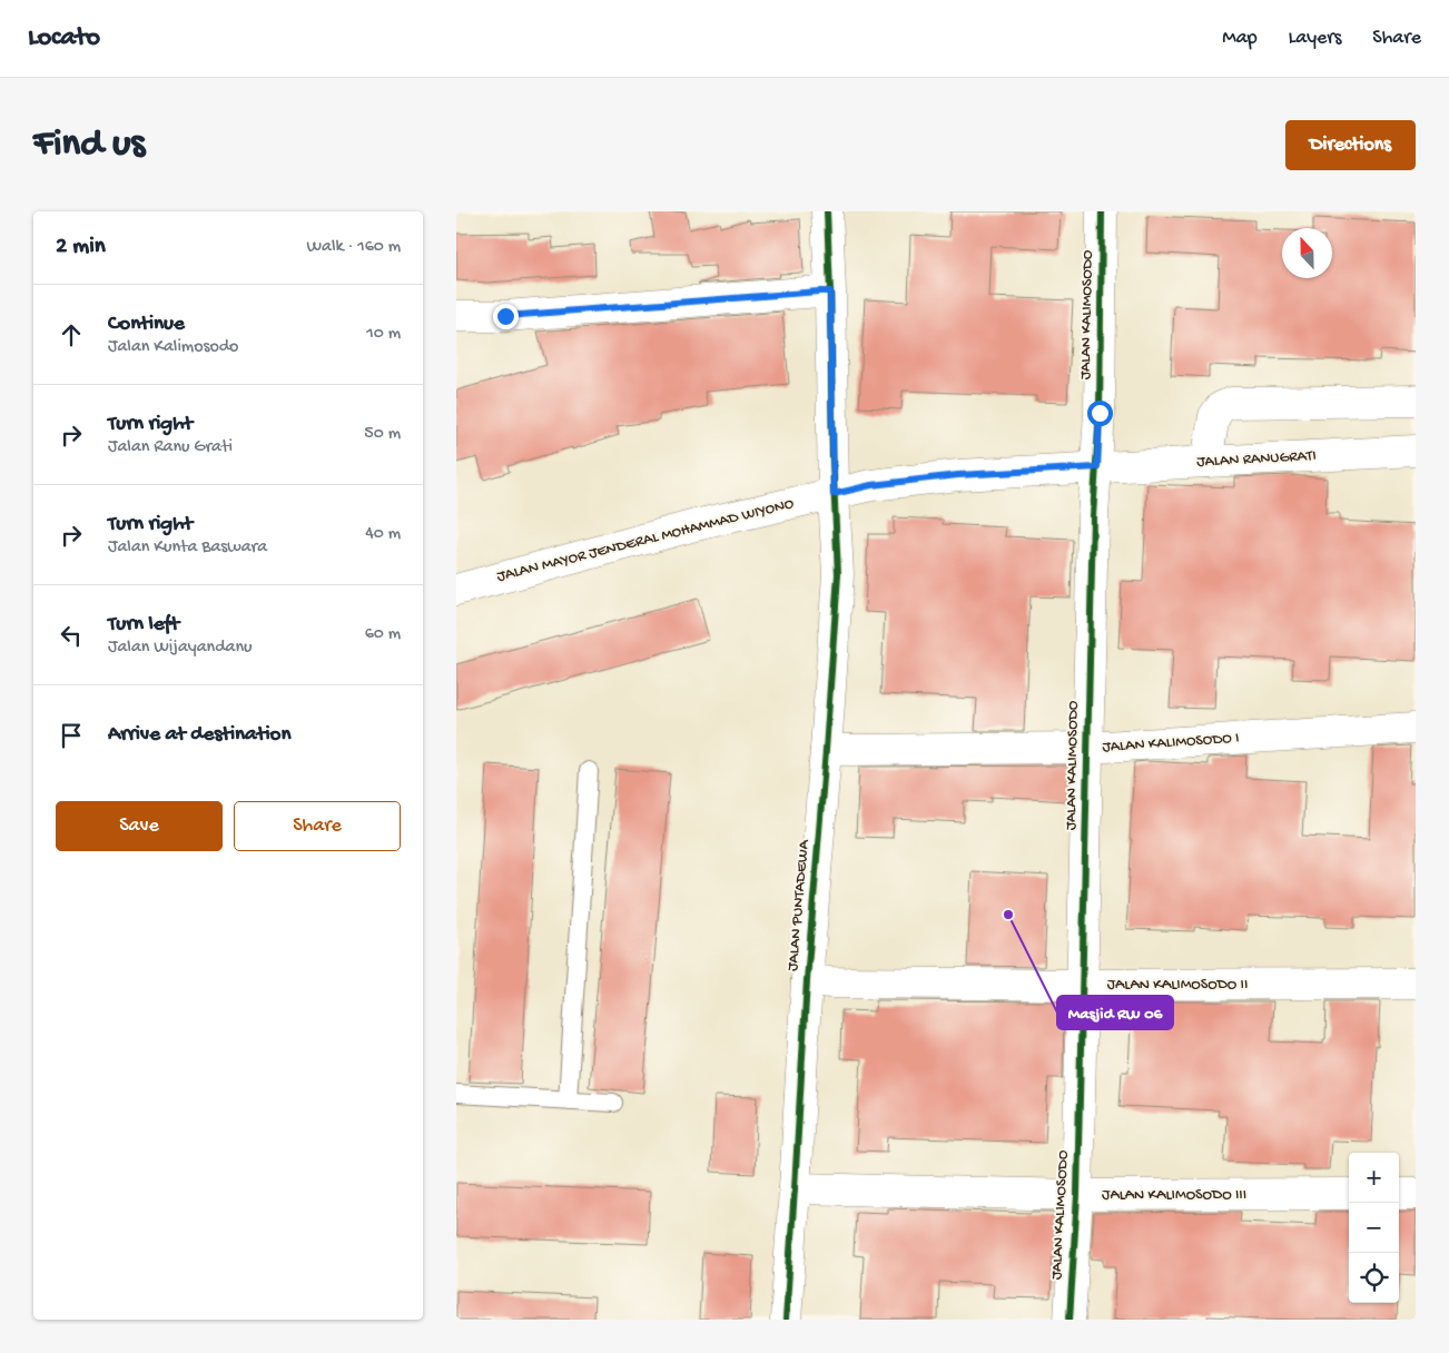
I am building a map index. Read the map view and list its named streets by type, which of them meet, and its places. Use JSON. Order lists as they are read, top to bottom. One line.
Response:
{"streets":{"street":["JALAN KALIMOSODO","JALAN RANUGRATI","JALAN MAYOR JENDERAL MOHAMMAD WIYONO","JALAN KALIMOSODO I","JALAN PUNTADEWA","JALAN KALIMOSODO II","JALAN KALIMOSODO III"]},"crossings":[["JALAN KALIMOSODO","JALAN RANUGRATI"],["JALAN KALIMOSODO","JALAN KALIMOSODO I"],["JALAN KALIMOSODO","JALAN KALIMOSODO II"],["JALAN KALIMOSODO","JALAN KALIMOSODO III"],["JALAN RANUGRATI","JALAN MAYOR JENDERAL MOHAMMAD WIYONO"],["JALAN RANUGRATI","JALAN PUNTADEWA"],["JALAN MAYOR JENDERAL MOHAMMAD WIYONO","JALAN PUNTADEWA"],["JALAN KALIMOSODO I","JALAN PUNTADEWA"],["JALAN PUNTADEWA","JALAN KALIMOSODO II"],["JALAN PUNTADEWA","JALAN KALIMOSODO III"]],"places":["Masjid RW 06"],"north":"top","page":{"header":"Locato","nav":["Map","Layers","Share"],"buttons":["Directions",["Save","Share"]],"title":"Find us","heading":["2 min","Walk · 160 m"],"list":[["Continue","Jalan Kalimosodo","10 m"],["Turn right","Jalan Ranu Grati","50 m"],["Turn right","Jalan Kunta Baswara","40 m"],["Turn left","Jalan Wijayandanu","60 m"],"Arrive at destination"],"map_buttons":["+","−"]}}
